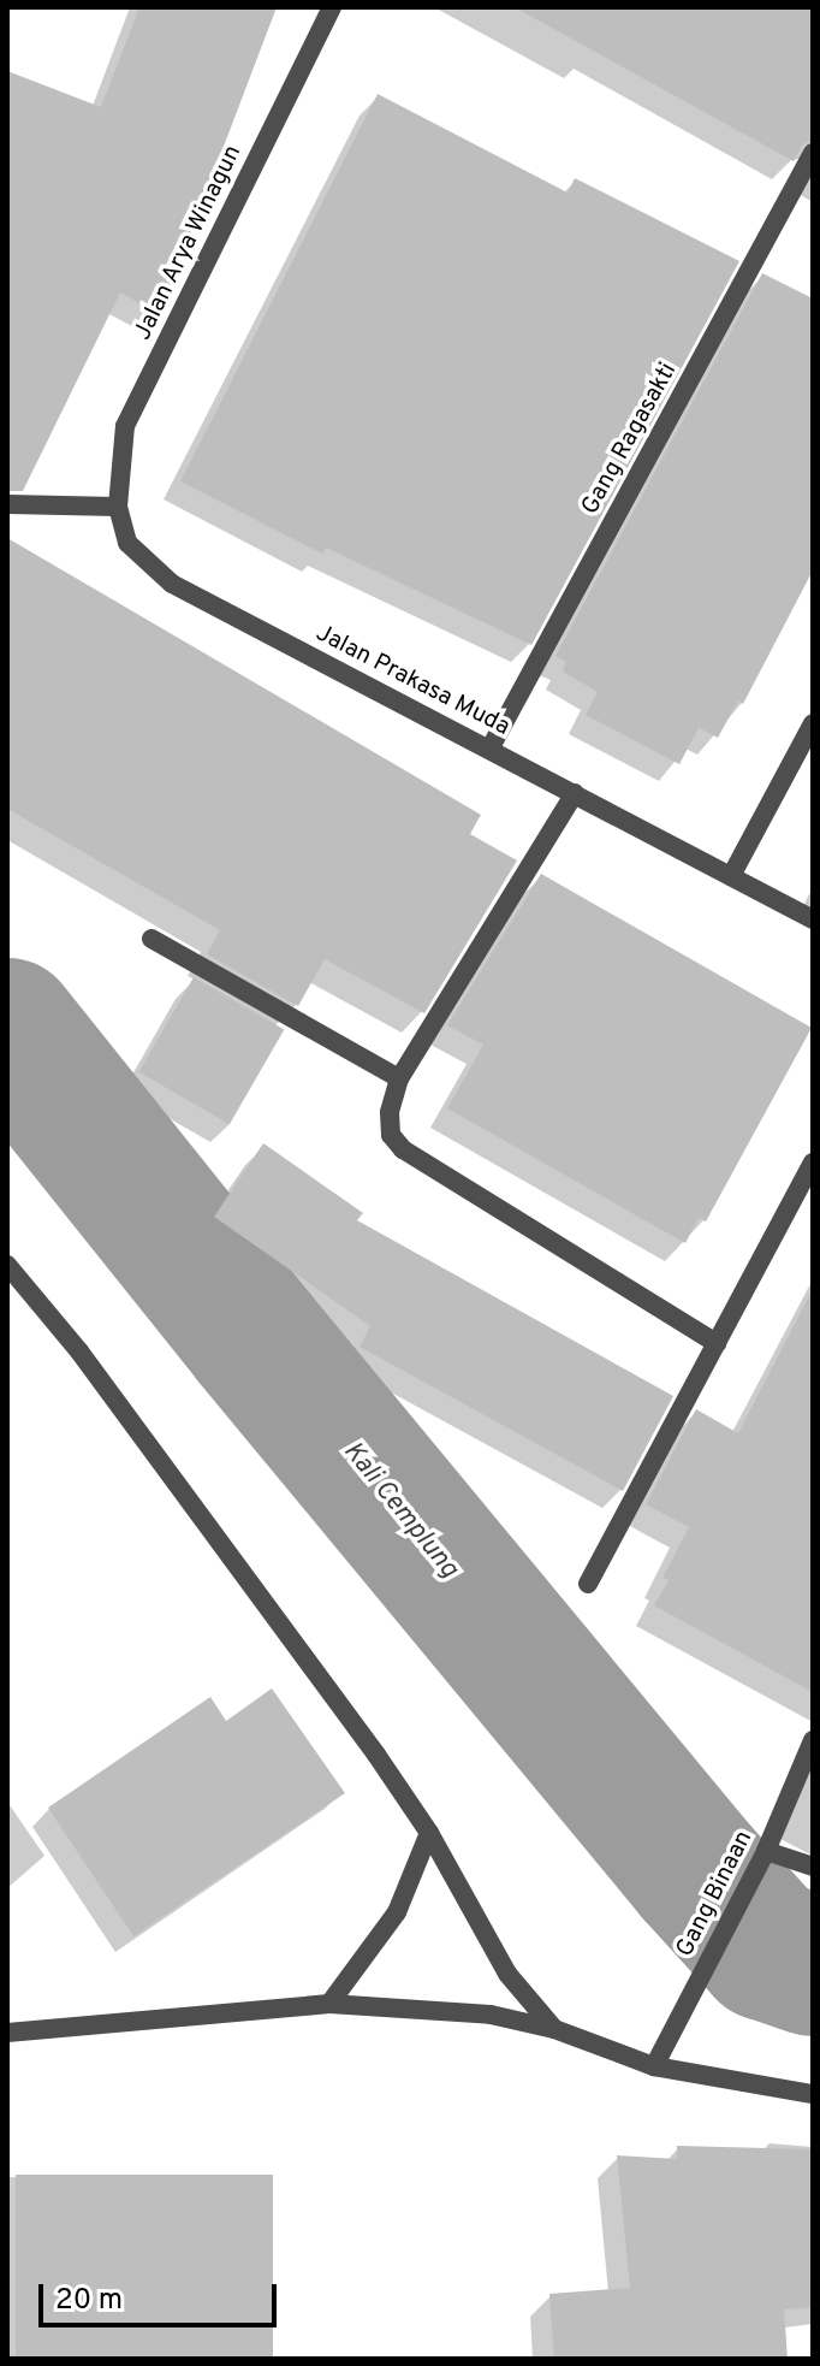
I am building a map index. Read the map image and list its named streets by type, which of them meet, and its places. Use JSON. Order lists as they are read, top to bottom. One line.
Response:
{"streets":{"street":["Jalan Arya Winagun","Gang Ragasakti","Jalan Prakasa Muda","Gang Binaan"]},"crossings":[["Jalan Arya Winagun","Jalan Prakasa Muda"],["Gang Ragasakti","Jalan Prakasa Muda"]],"water":["Kali Cemplung"],"scale_bar":"20 m"}
